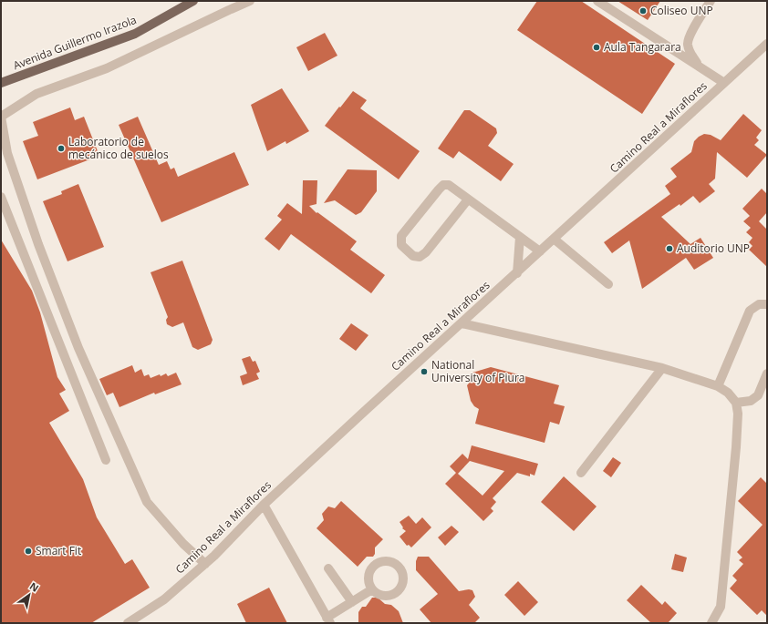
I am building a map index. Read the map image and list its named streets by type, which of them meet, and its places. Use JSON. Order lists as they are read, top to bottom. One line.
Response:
{"streets":{"main road":["Avenida Guillermo Irazola"],"lane":["Camino Real a Miraflores"]},"places":["Coliseo UNP","Aula Tangarara","Laboratorio de mecánico de suelos","Auditorio UNP","National University of Piura","Smart Fit"],"north":"top right"}
